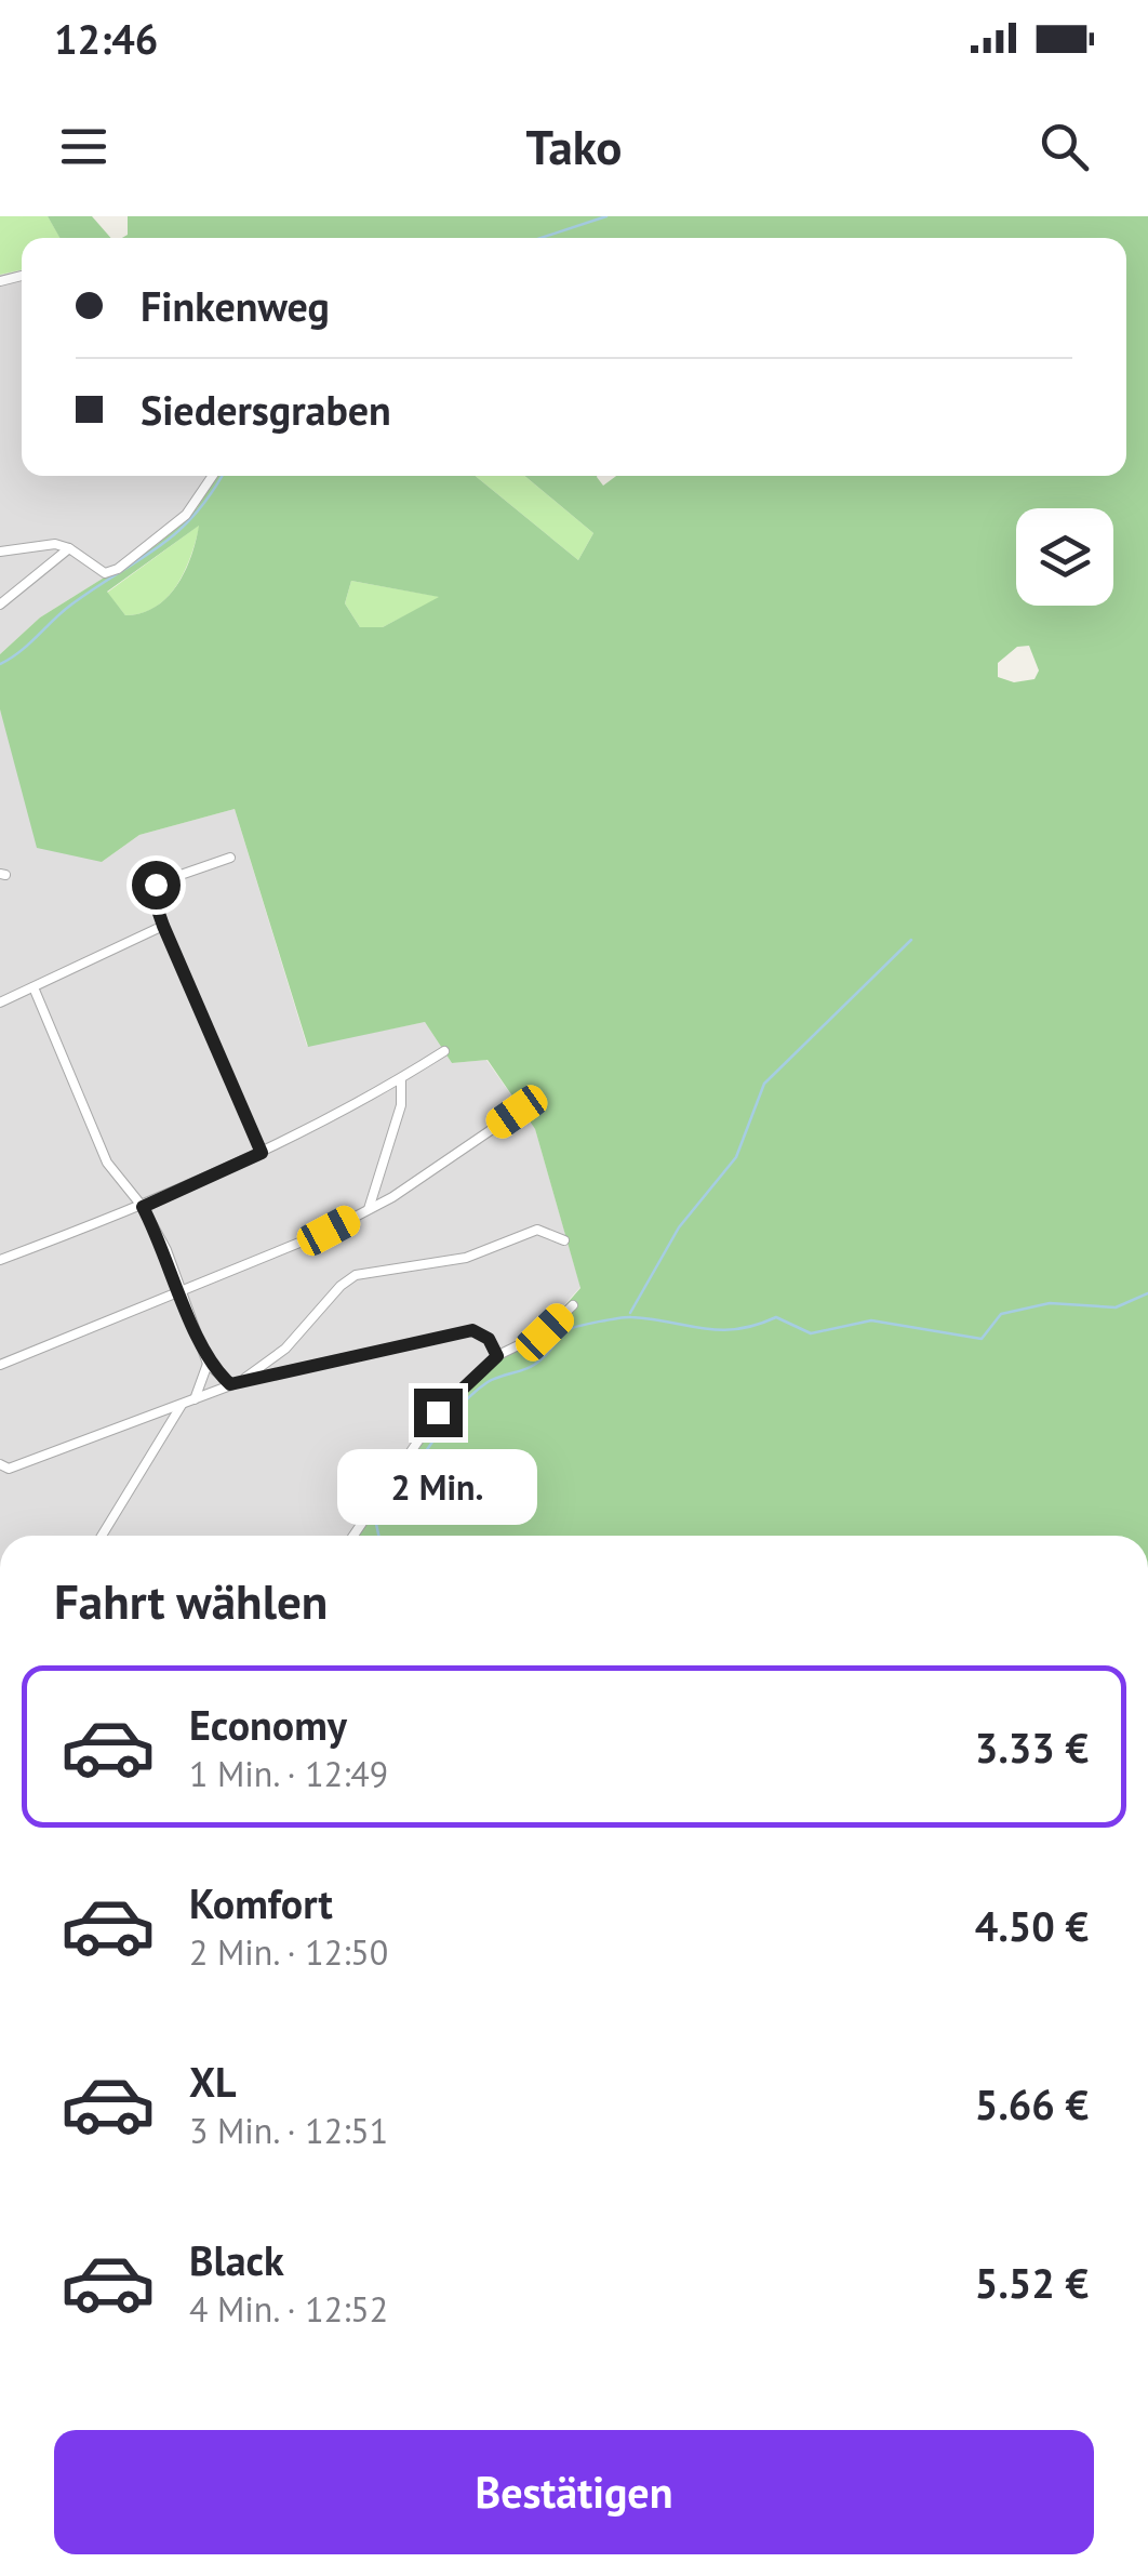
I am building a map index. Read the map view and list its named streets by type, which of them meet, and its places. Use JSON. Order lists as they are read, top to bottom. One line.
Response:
{"page":{"status":"12:46","header":"Tako","banner":["Finkenweg","Siedersgraben"],"bubble":"2 Min.","heading":"Fahrt wählen","list":[{"name":"Economy","note":"1 Min. · 12:49","value":"3.33 €"},{"name":"Komfort","note":"2 Min. · 12:50","value":"4.50 €"},{"name":"XL","note":"3 Min. · 12:51","value":"5.66 €"},{"name":"Black","note":"4 Min. · 12:52","value":"5.52 €"}],"buttons":"Bestätigen"}}
